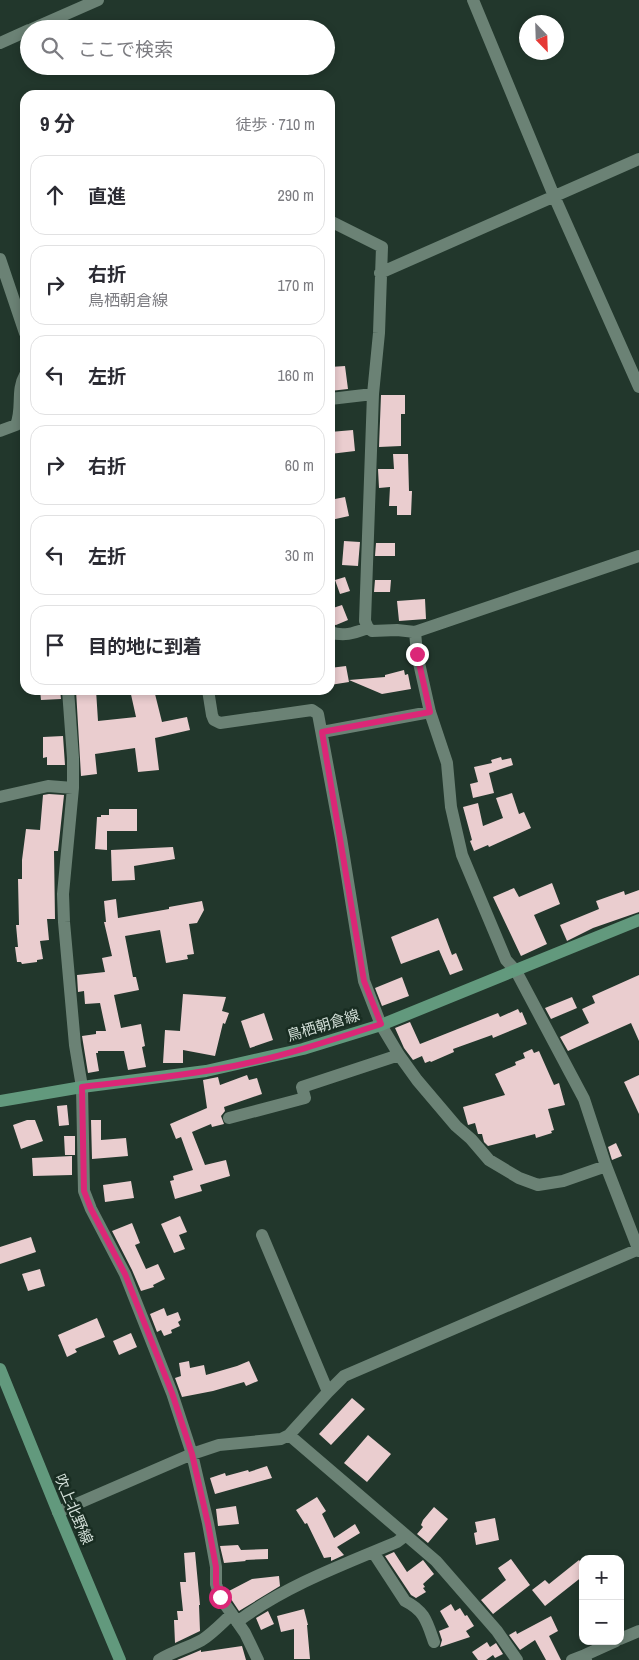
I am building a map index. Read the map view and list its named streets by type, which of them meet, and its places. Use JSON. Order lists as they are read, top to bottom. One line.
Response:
{"streets":{"main road":["鳥栖朝倉線","吹上北野線"]},"north":"bottom right","page":{"search":"ここで検索","heading":["9 分","徒歩 · 710 m"],"list":[["直進","290 m"],["右折","鳥栖朝倉線","170 m"],["左折","160 m"],["右折","60 m"],["左折","30 m"],"目的地に到着"],"map_buttons":["+","−"]}}
